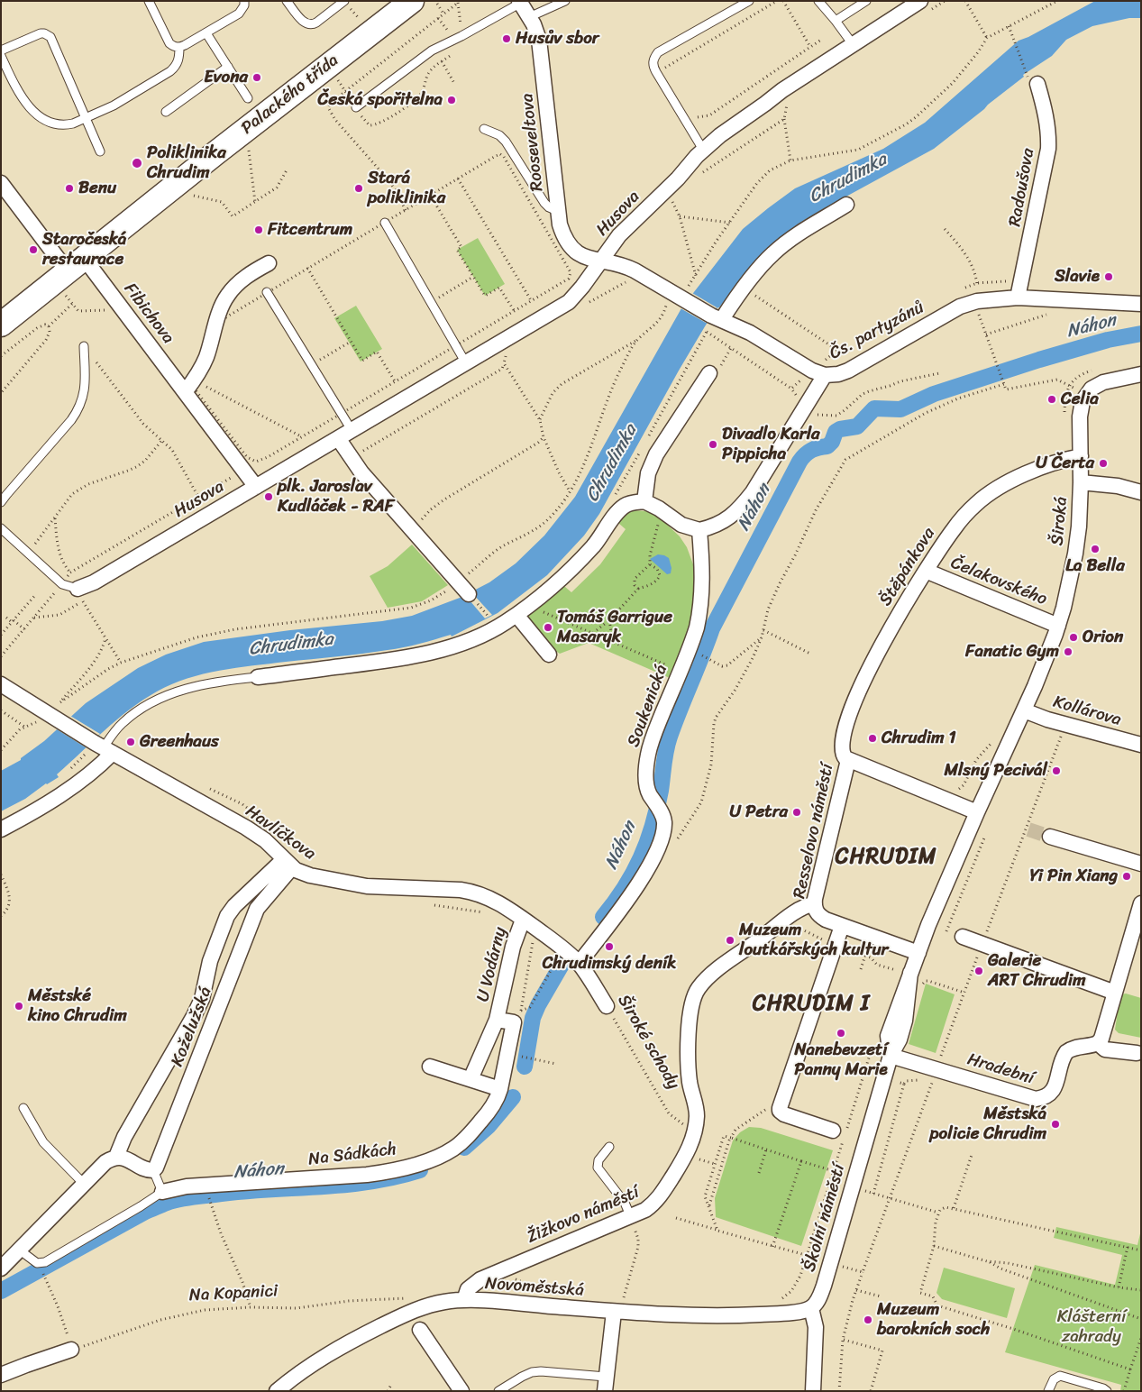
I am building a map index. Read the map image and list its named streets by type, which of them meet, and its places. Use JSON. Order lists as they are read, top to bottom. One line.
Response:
{"streets":{"main road":["Palackého třída"],"street":["Rooseveltova","Radoušova","Husova","Fibichova","Čs. partyzánů","Široká","Štěpánkova","Čelakovského","Soukenická","Kollárova","Resselovo náměstí","Havlíčkova","U Vodárny","Koželužská","Široké schody","Hradební","Na Sádkách","Žižkovo náměstí","Školní náměstí","Novoměstská"],"path":["Na Kopanici"]},"crossings":[["Palackého třída","Fibichova"],["Rooseveltova","Husova"],["Rooseveltova","Čs. partyzánů"],["Radoušova","Čs. partyzánů"],["Husova","Fibichova"],["Husova","Čs. partyzánů"],["Široká","Štěpánkova"],["Široká","Čelakovského"],["Široká","Kollárova"],["Štěpánkova","Čelakovského"],["Štěpánkova","Resselovo náměstí"],["Soukenická","Havlíčkova"],["Soukenická","Široké schody"],["Resselovo náměstí","Žižkovo náměstí"],["Havlíčkova","U Vodárny"],["Havlíčkova","Koželužská"],["Havlíčkova","Široké schody"],["Široké schody","Žižkovo náměstí"],["Hradební","Školní náměstí"],["Žižkovo náměstí","Novoměstská"],["Školní náměstí","Novoměstská"],["Novoměstská","Na Kopanici"]],"districts":["CHRUDIM","CHRUDIM I"],"water":["Chrudimka","Náhon"],"parks":["Klášterní zahrady"],"places":["Husův sbor","Evona","Česká spořitelna","Poliklinika Chrudim","Benu","Stará poliklinika","Fitcentrum","Staročeská restaurace","Slavie","Celia","Divadlo Karla Pippicha","U Čerta","plk. Jaroslav Kudláček - RAF","La Bella","Tomáš Garrigue Masaryk","Orion","Fanatic Gym","Chrudim 1","Greenhaus","Mlsný Pecivál","U Petra","Yi Pin Xiang","Muzeum loutkářských kultur","Chrudimský deník","Galerie ART Chrudim","Městské kino Chrudim","Nanebevzetí Panny Marie","Městská policie Chrudim","Muzeum barokních soch"]}
